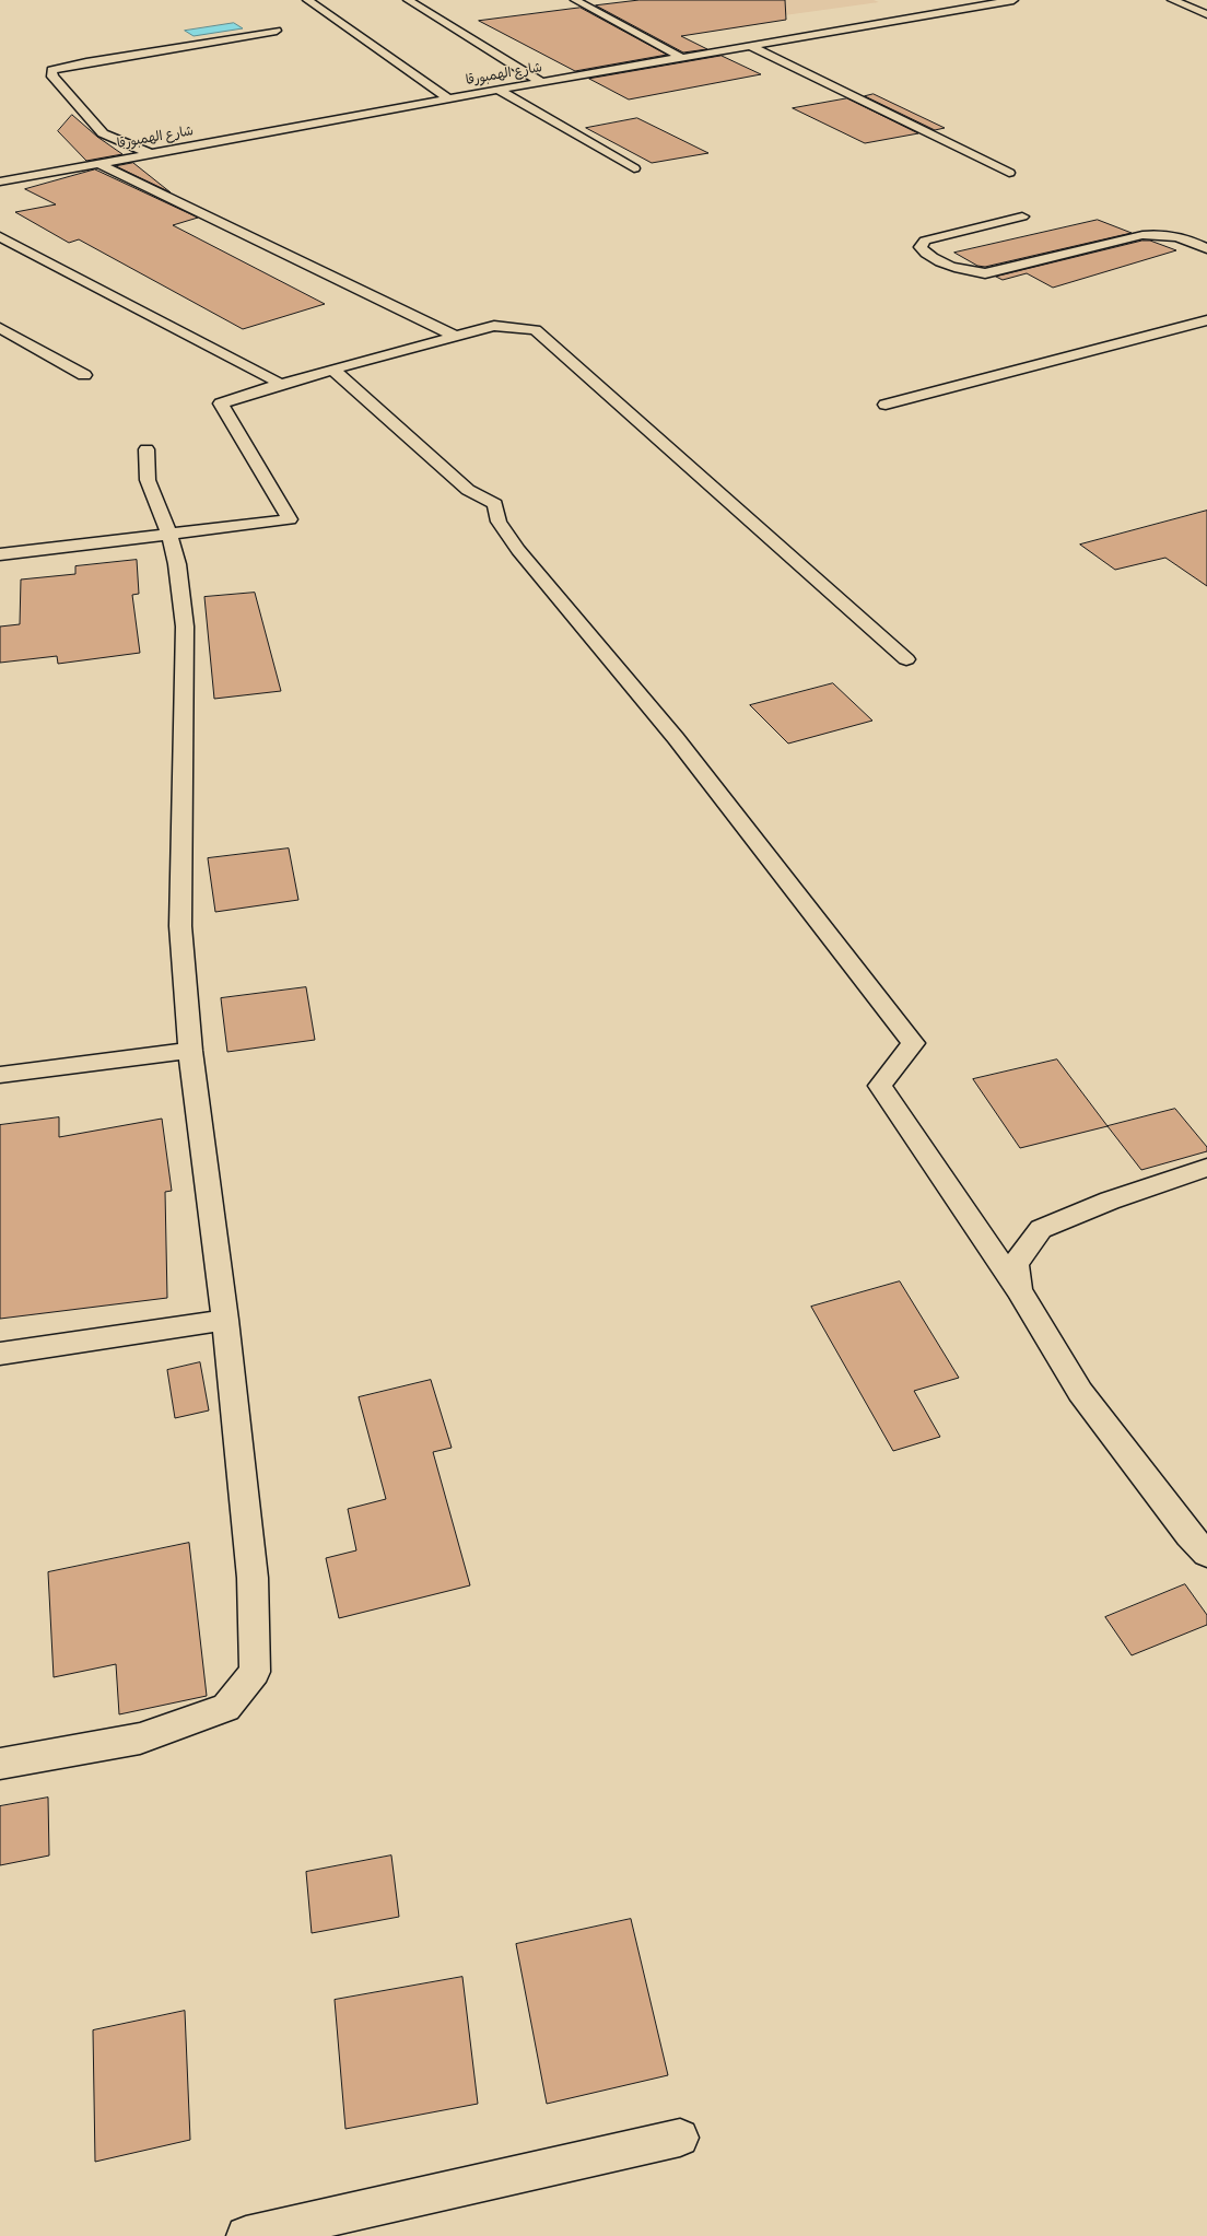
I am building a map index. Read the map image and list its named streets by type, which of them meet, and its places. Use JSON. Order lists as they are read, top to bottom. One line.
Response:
{"streets":{"street":["شارع الهمبورقا"]}}
